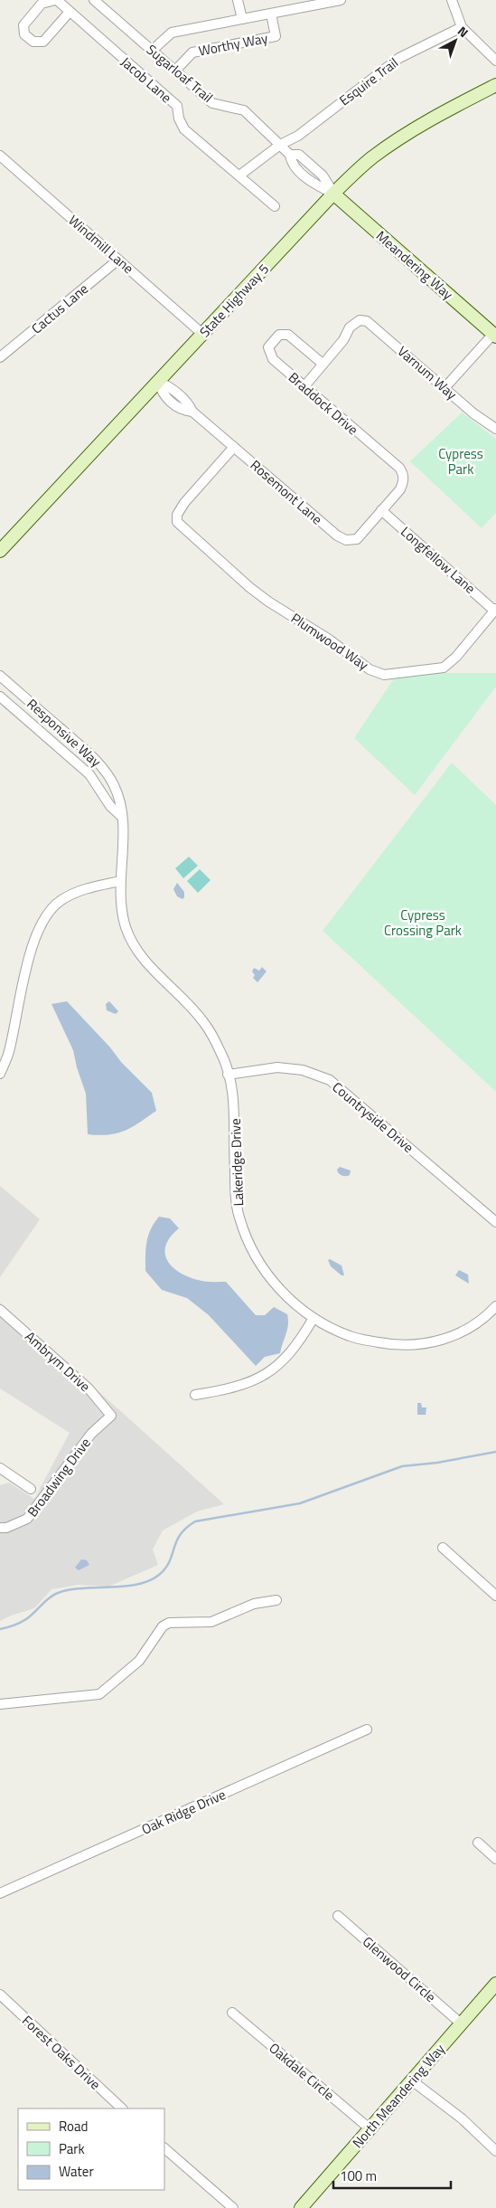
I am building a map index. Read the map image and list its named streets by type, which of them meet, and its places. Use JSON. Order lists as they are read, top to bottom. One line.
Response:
{"streets":{"main road":["Meandering Way","State Highway 5","North Meandering Way"],"street":["Worthy Way","Sugarloaf Trail","Jacob Lane","Esquire Trail","Windmill Lane","Cactus Lane","Varnum Way","Braddock Drive","Rosemont Lane","Longfellow Lane","Plumwood Way","Responsive Way","Countryside Drive","Lakeridge Drive","Ambrym Drive","Broadwing Drive","Oak Ridge Drive","Glenwood Circle","Forest Oaks Drive","Oakdale Circle"]},"crossings":[["Worthy Way","Sugarloaf Trail"],["Sugarloaf Trail","Esquire Trail"],["Sugarloaf Trail","Meandering Way"],["Sugarloaf Trail","State Highway 5"],["Jacob Lane","Esquire Trail"],["Windmill Lane","State Highway 5"],["Windmill Lane","Cactus Lane"],["Meandering Way","State Highway 5"],["State Highway 5","Rosemont Lane"],["Varnum Way","Braddock Drive"],["Braddock Drive","Rosemont Lane"],["Braddock Drive","Longfellow Lane"],["Rosemont Lane","Longfellow Lane"],["Rosemont Lane","Plumwood Way"],["Longfellow Lane","Plumwood Way"],["Responsive Way","Lakeridge Drive"],["Countryside Drive","Lakeridge Drive"],["Ambrym Drive","Broadwing Drive"],["Glenwood Circle","North Meandering Way"],["Oakdale Circle","North Meandering Way"]],"parks":["Cypress Park","Cypress Crossing Park"],"legend":["Road","Park","Water"],"scale_bar":"100 m","north":"top right"}
